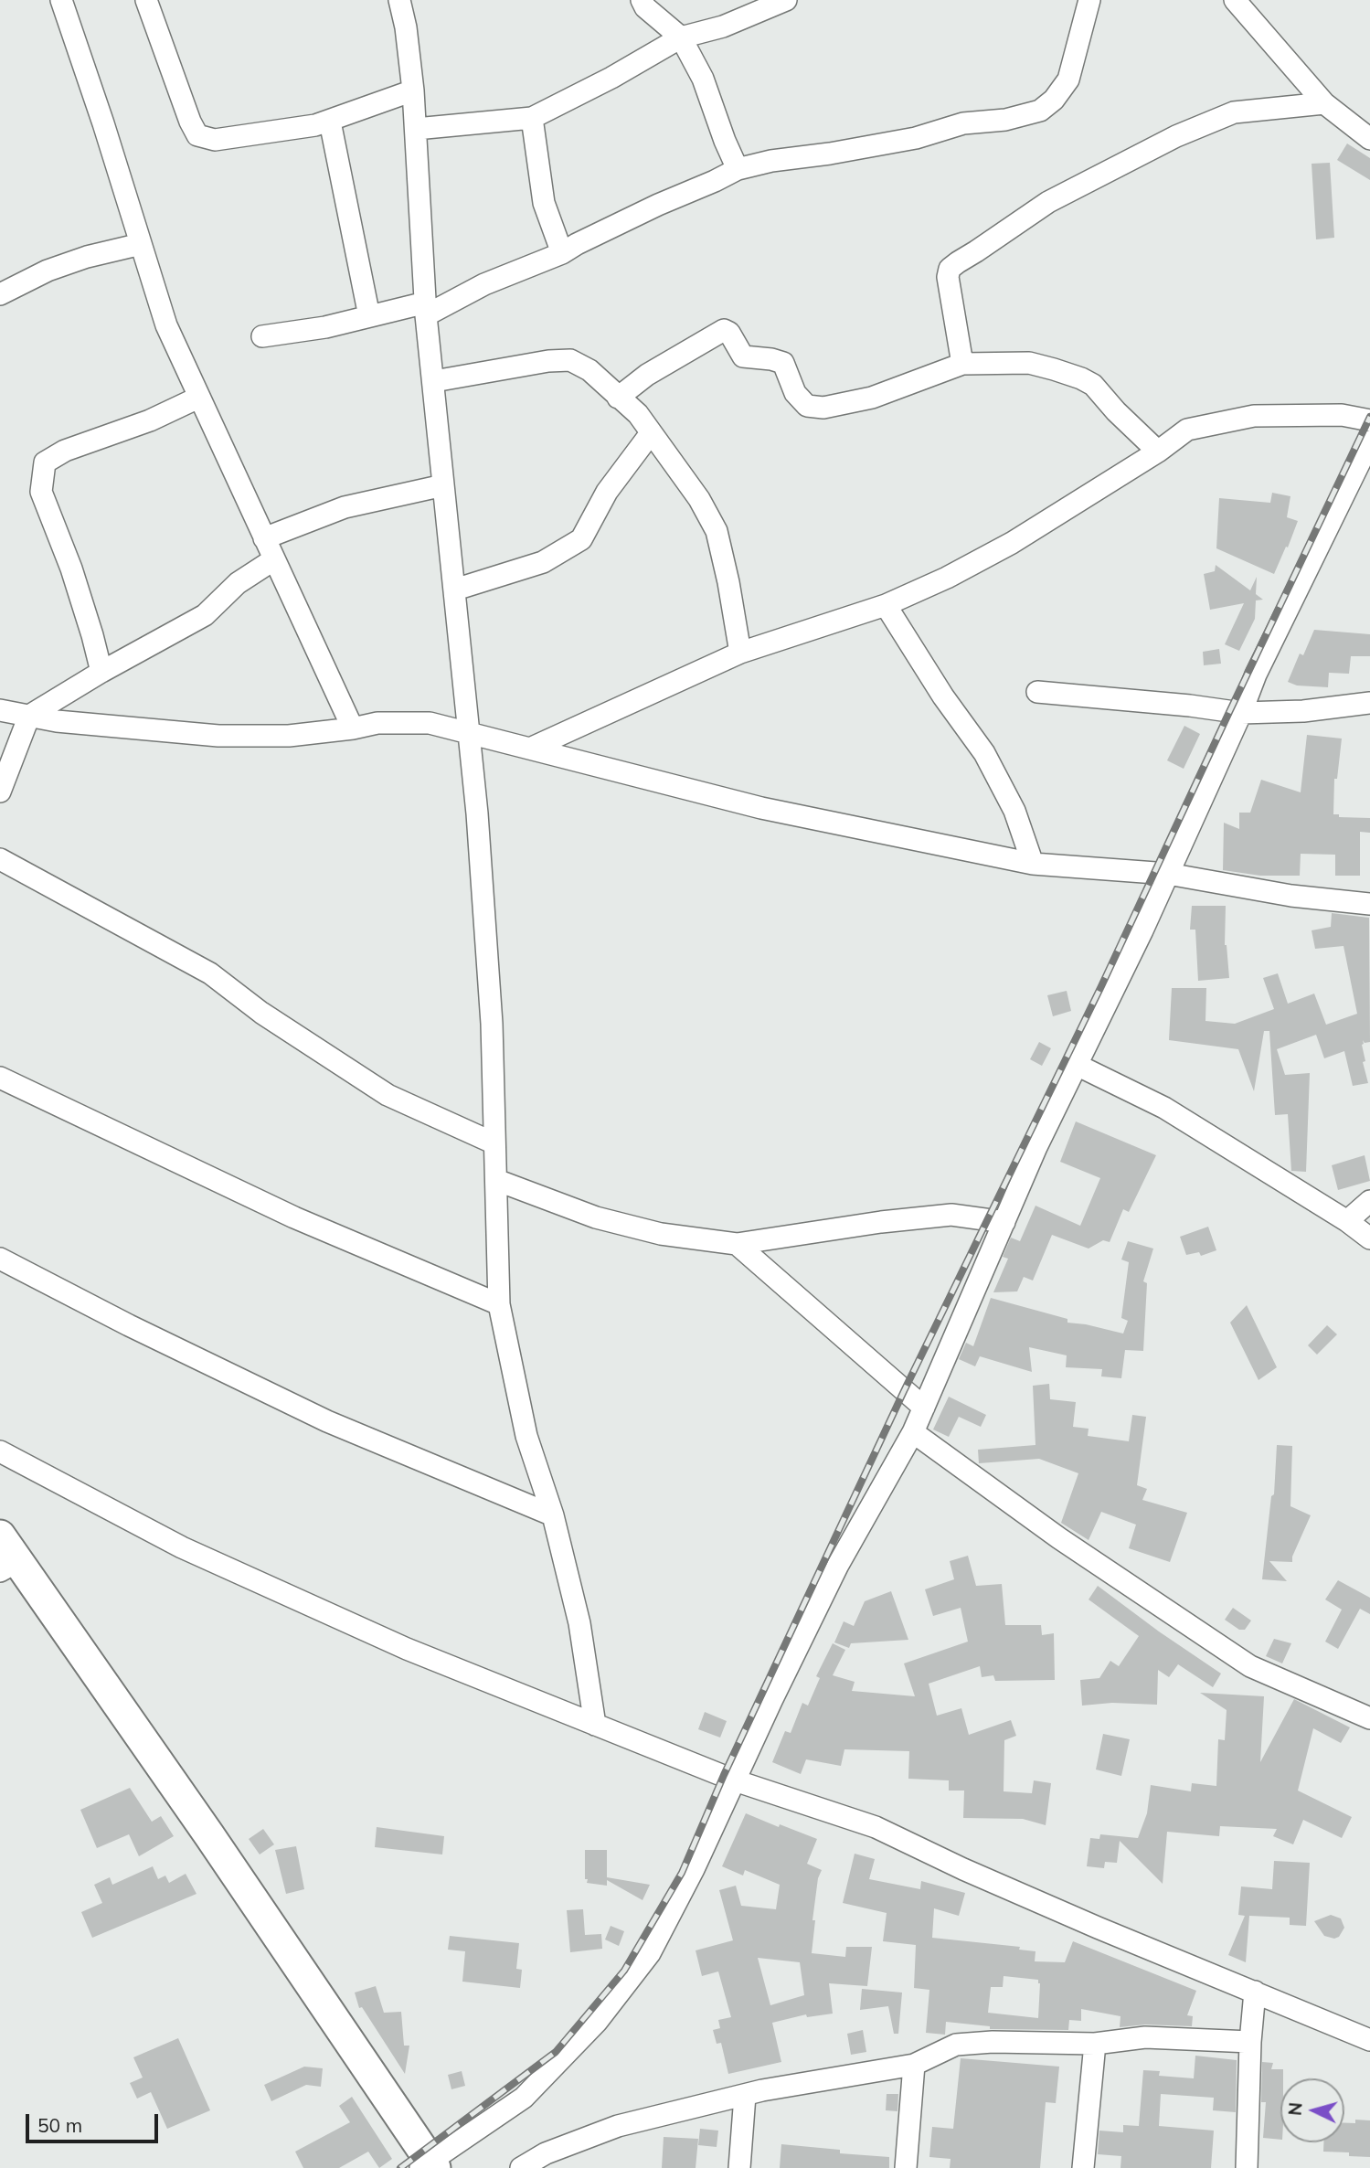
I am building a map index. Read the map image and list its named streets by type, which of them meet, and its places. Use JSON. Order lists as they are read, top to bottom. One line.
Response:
{"scale_bar":"50 m","north":"left"}
